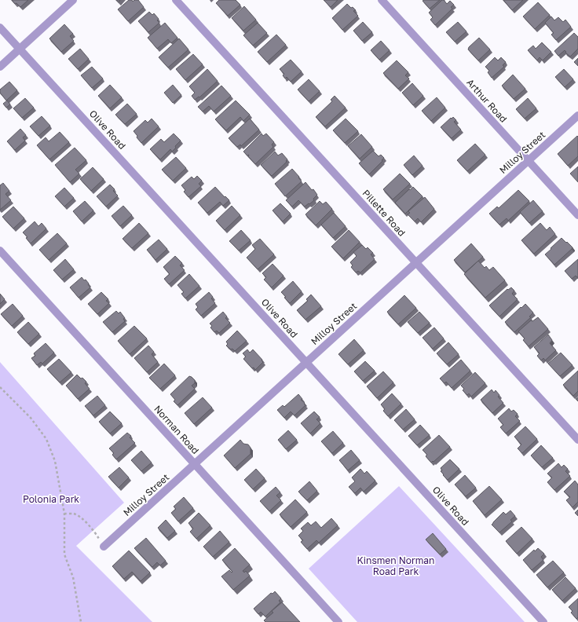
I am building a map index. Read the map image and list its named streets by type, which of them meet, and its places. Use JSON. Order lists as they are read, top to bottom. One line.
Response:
{"streets":{"street":["Arthur Road","Olive Road","Milloy Street","Pillette Road","Norman Road"]},"crossings":[["Arthur Road","Milloy Street"],["Olive Road","Milloy Street"],["Milloy Street","Pillette Road"],["Milloy Street","Norman Road"]],"parks":["Polonia Park","Kinsmen Norman Road Park"]}
